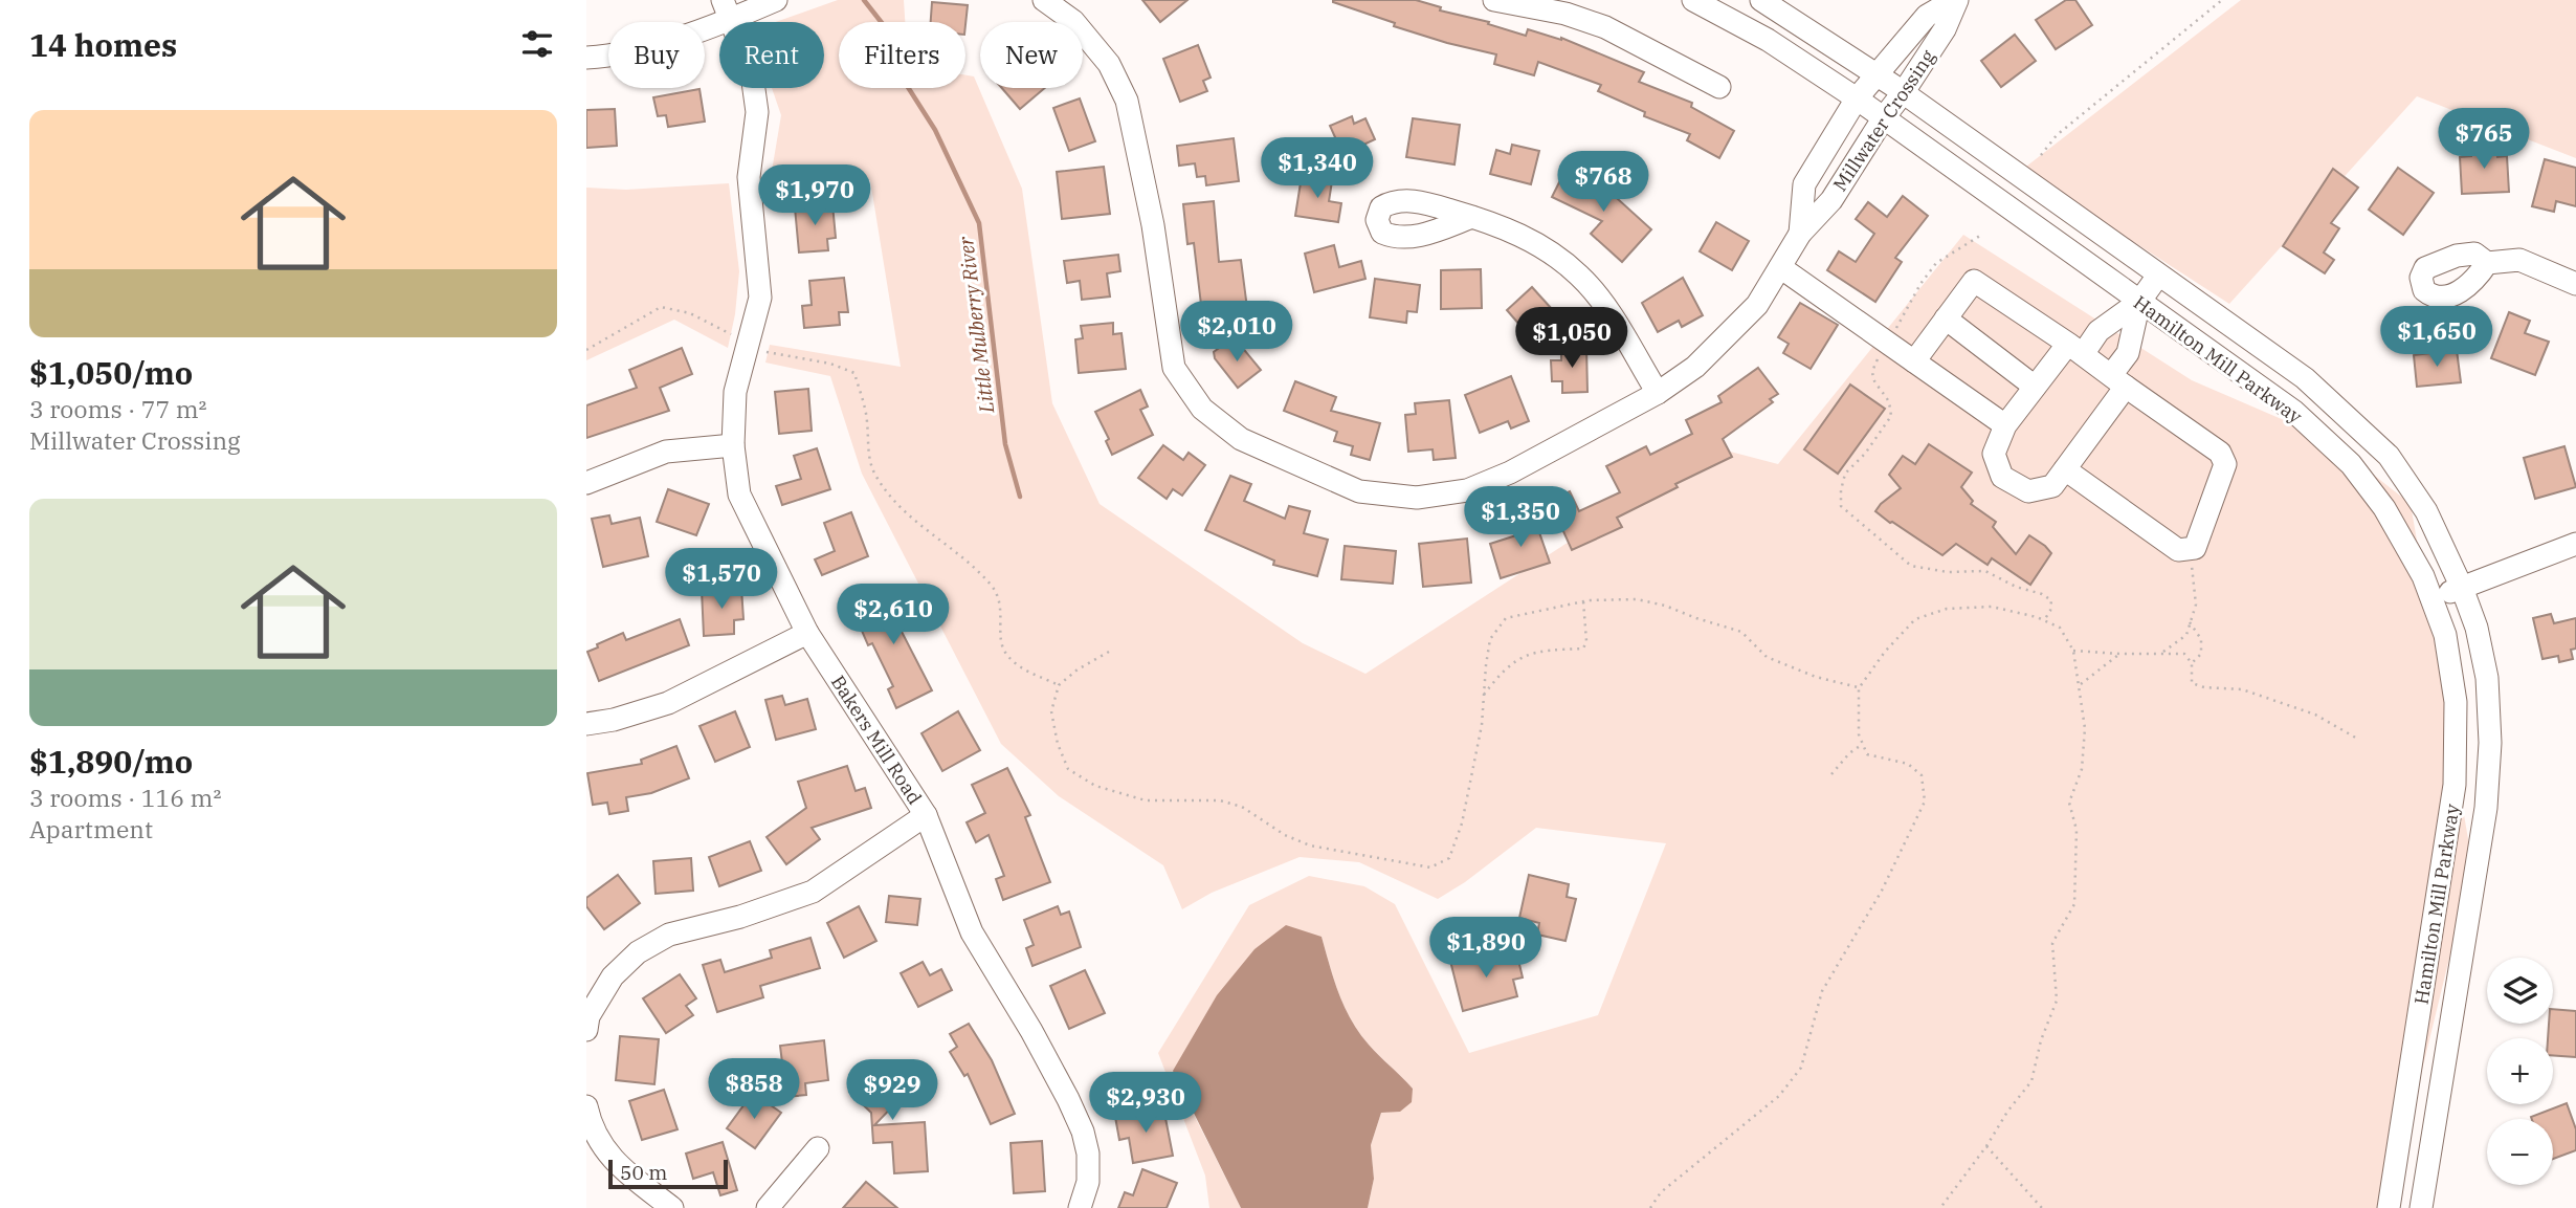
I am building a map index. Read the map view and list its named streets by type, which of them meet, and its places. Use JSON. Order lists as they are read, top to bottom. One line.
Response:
{"streets":{"street":["Millwater Crossing","Hamilton Mill Parkway","Bakers Mill Road"]},"crossings":[["Millwater Crossing","Hamilton Mill Parkway"]],"water":["Little Mulberry River"],"scale_bar":"50 m","page":{"heading":"14 homes","chip":["Buy","Rent","Filters","New"],"list":[{"name":"$1,050/mo","note":"3 rooms · 77 m² · Millwater Crossing"},{"name":"$1,890/mo","note":"3 rooms · 116 m² · Apartment"}],"price":["$765","$1,340","$768","$1,970","$2,010","$1,650","$1,050","$1,350","$1,570","$2,610","$1,890","$858","$929","$2,930"],"map_buttons":["+","−"],"scale":"50 m"}}
